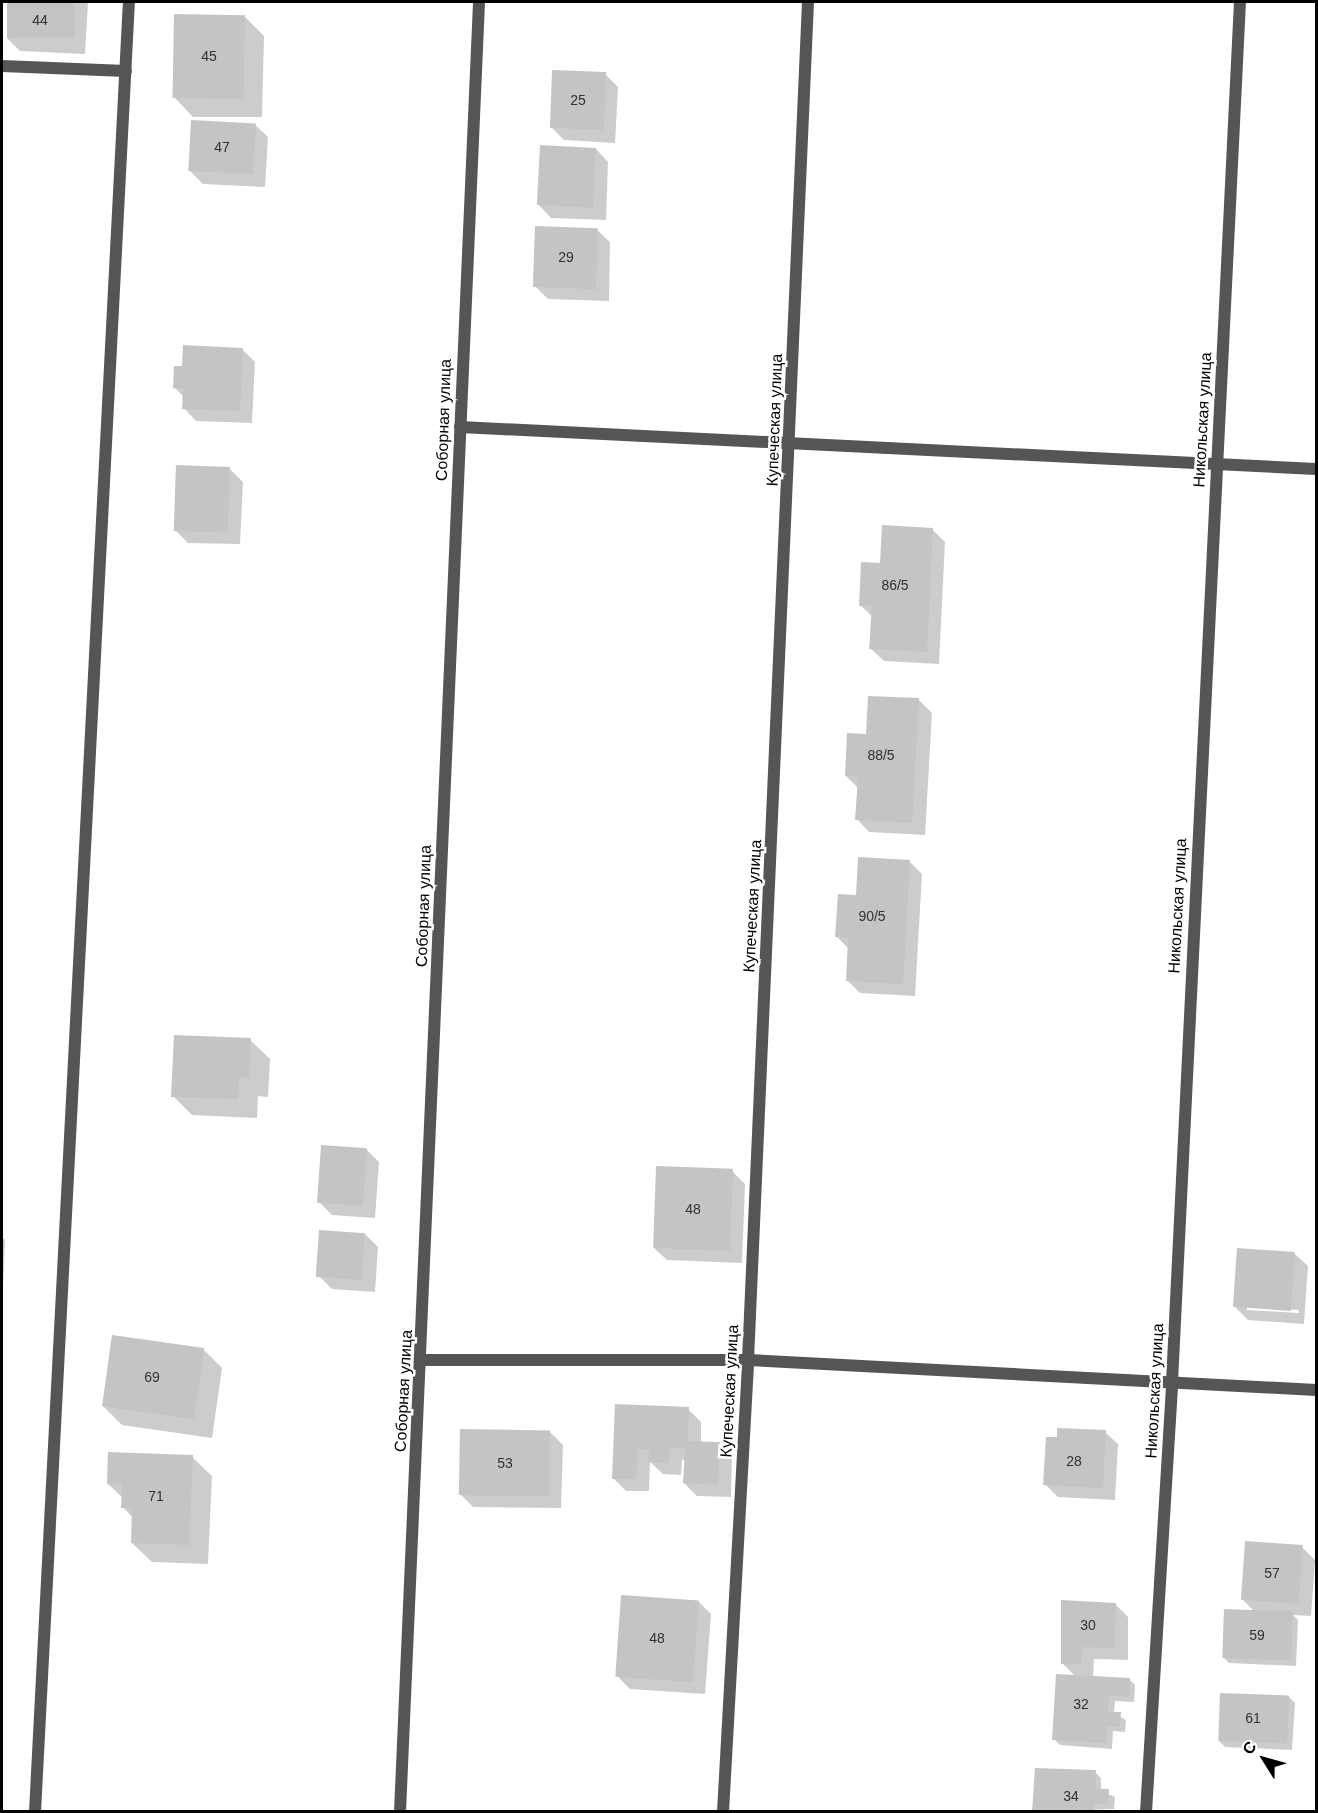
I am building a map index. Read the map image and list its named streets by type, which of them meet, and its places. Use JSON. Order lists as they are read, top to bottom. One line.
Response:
{"streets":{"street":["Соборная улица","Купеческая улица","Никольская улица"]},"house_numbers":["44","45","25","47","29","86/5","88/5","90/5","48","69","28","53","71","57","30","59","48","32","61","34"],"north":"top left"}
